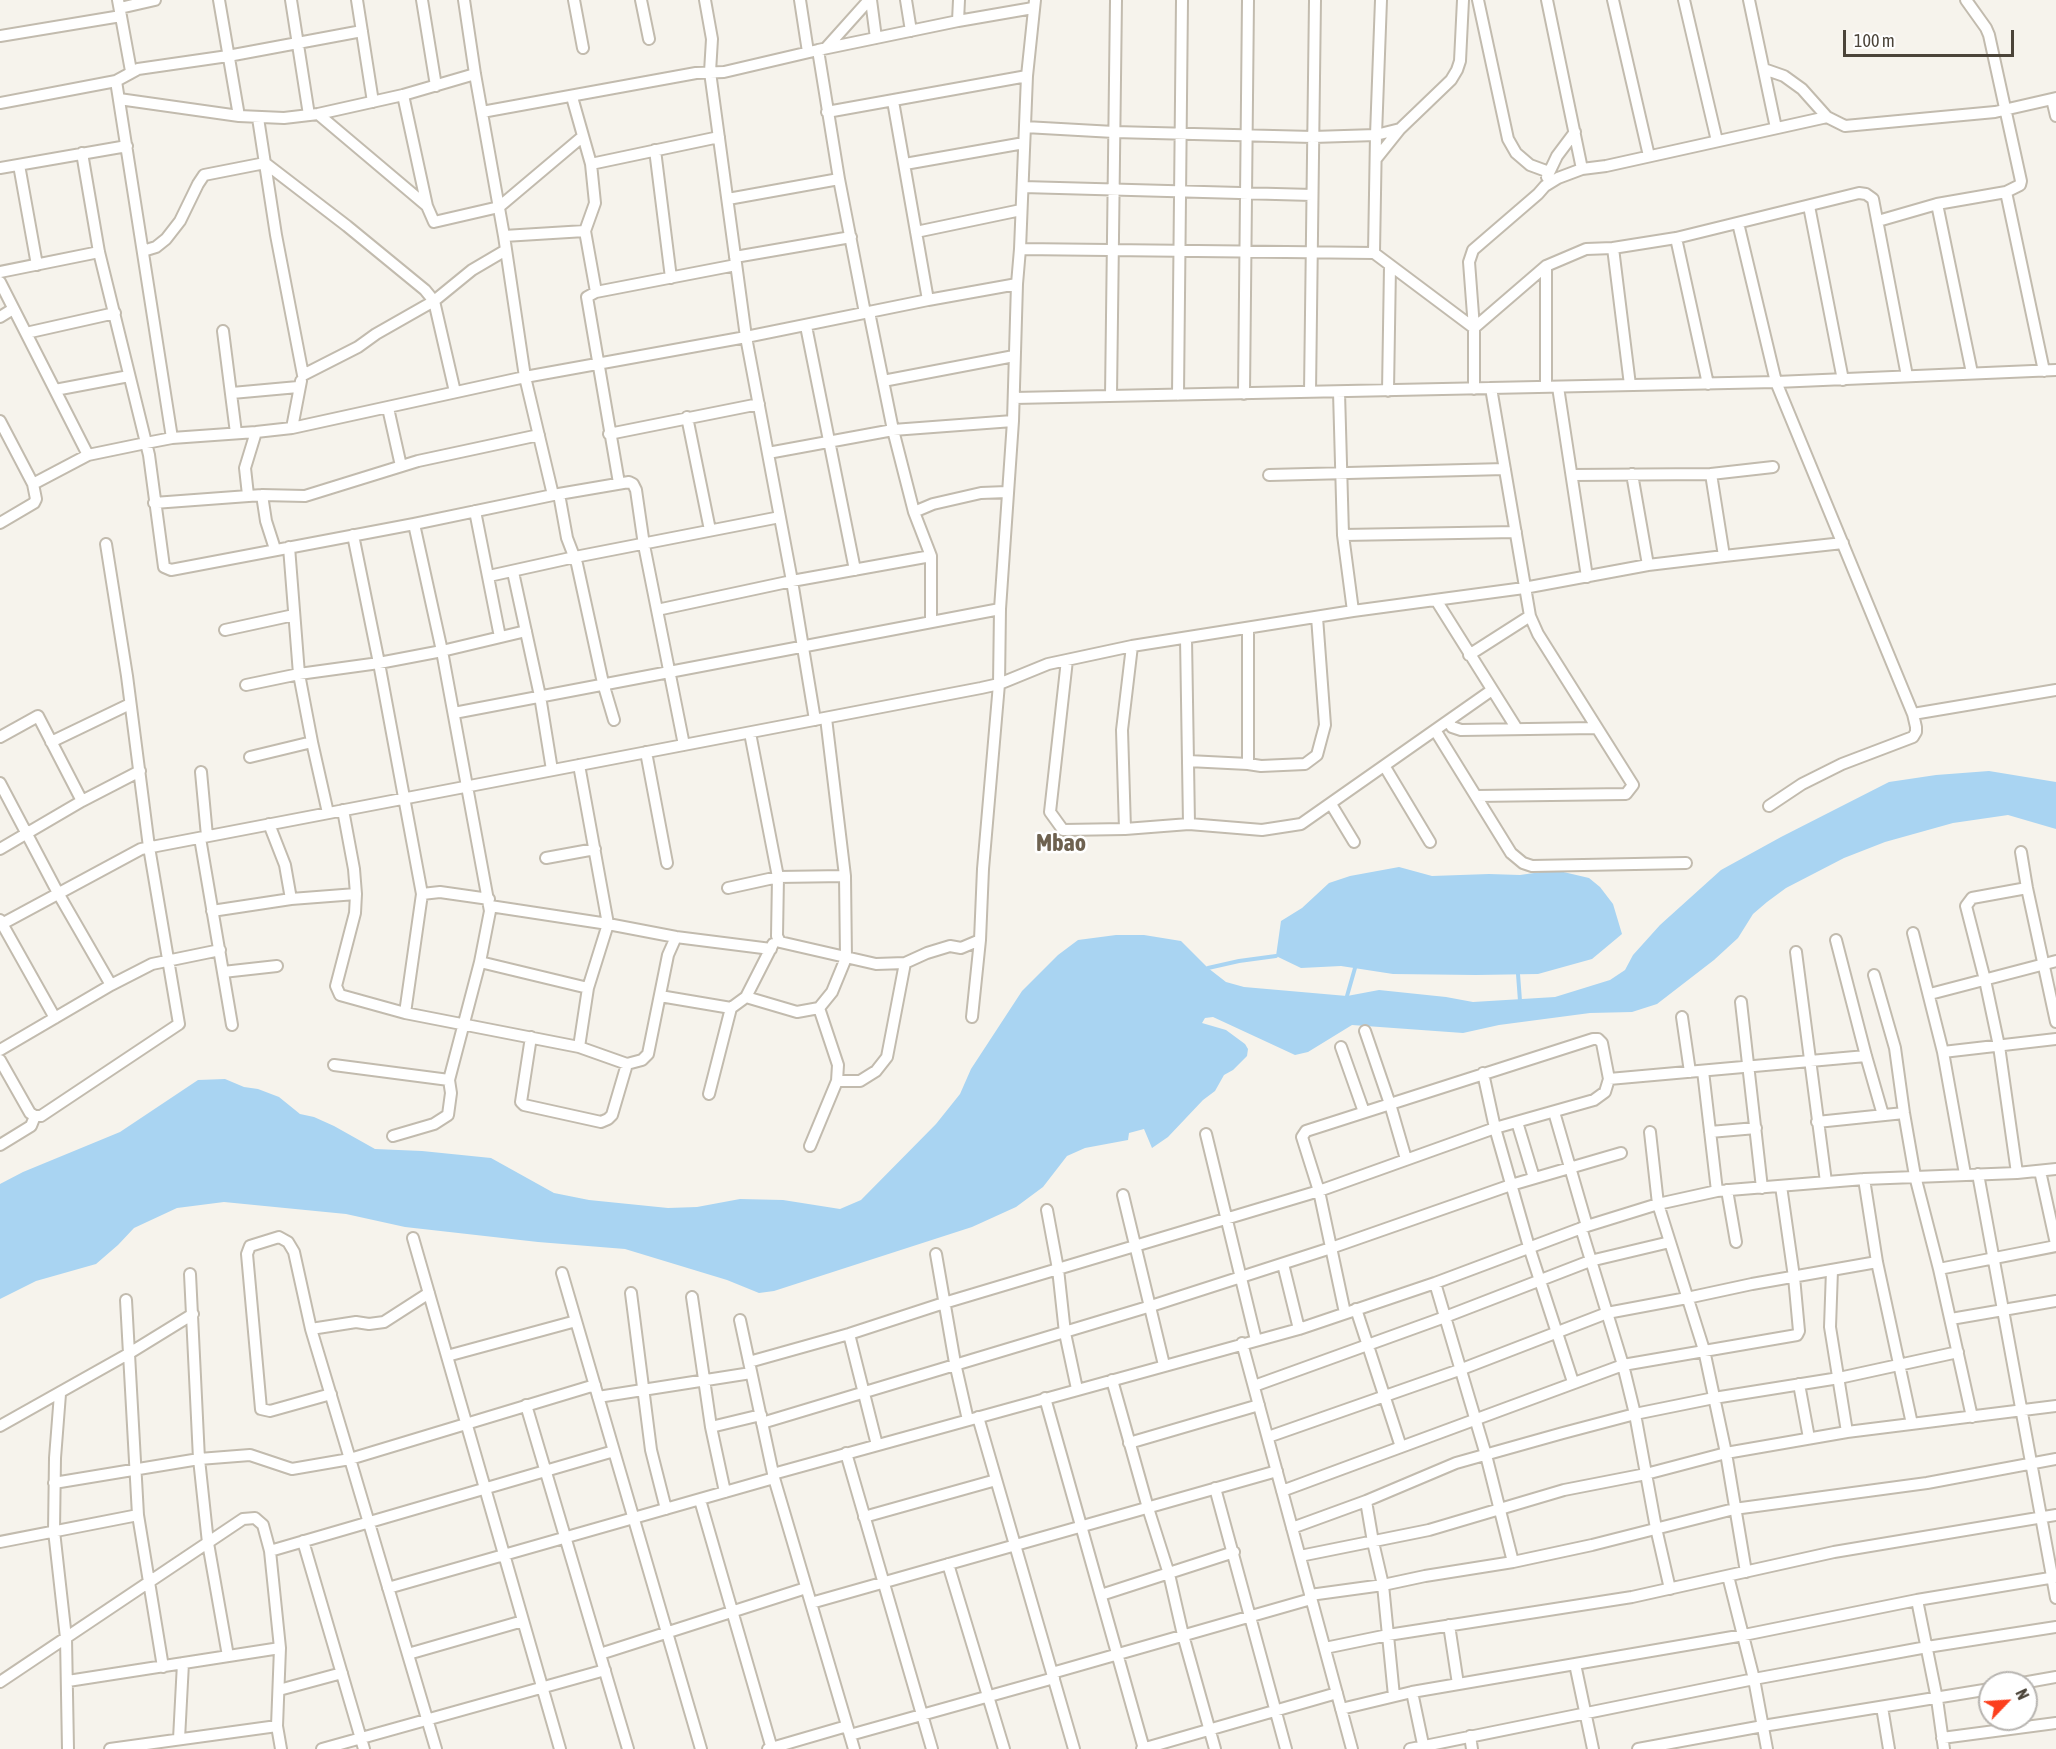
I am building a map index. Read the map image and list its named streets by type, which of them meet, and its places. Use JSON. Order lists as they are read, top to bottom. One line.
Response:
{"districts":["Mbao"],"scale_bar":"100 m","north":"top right"}
